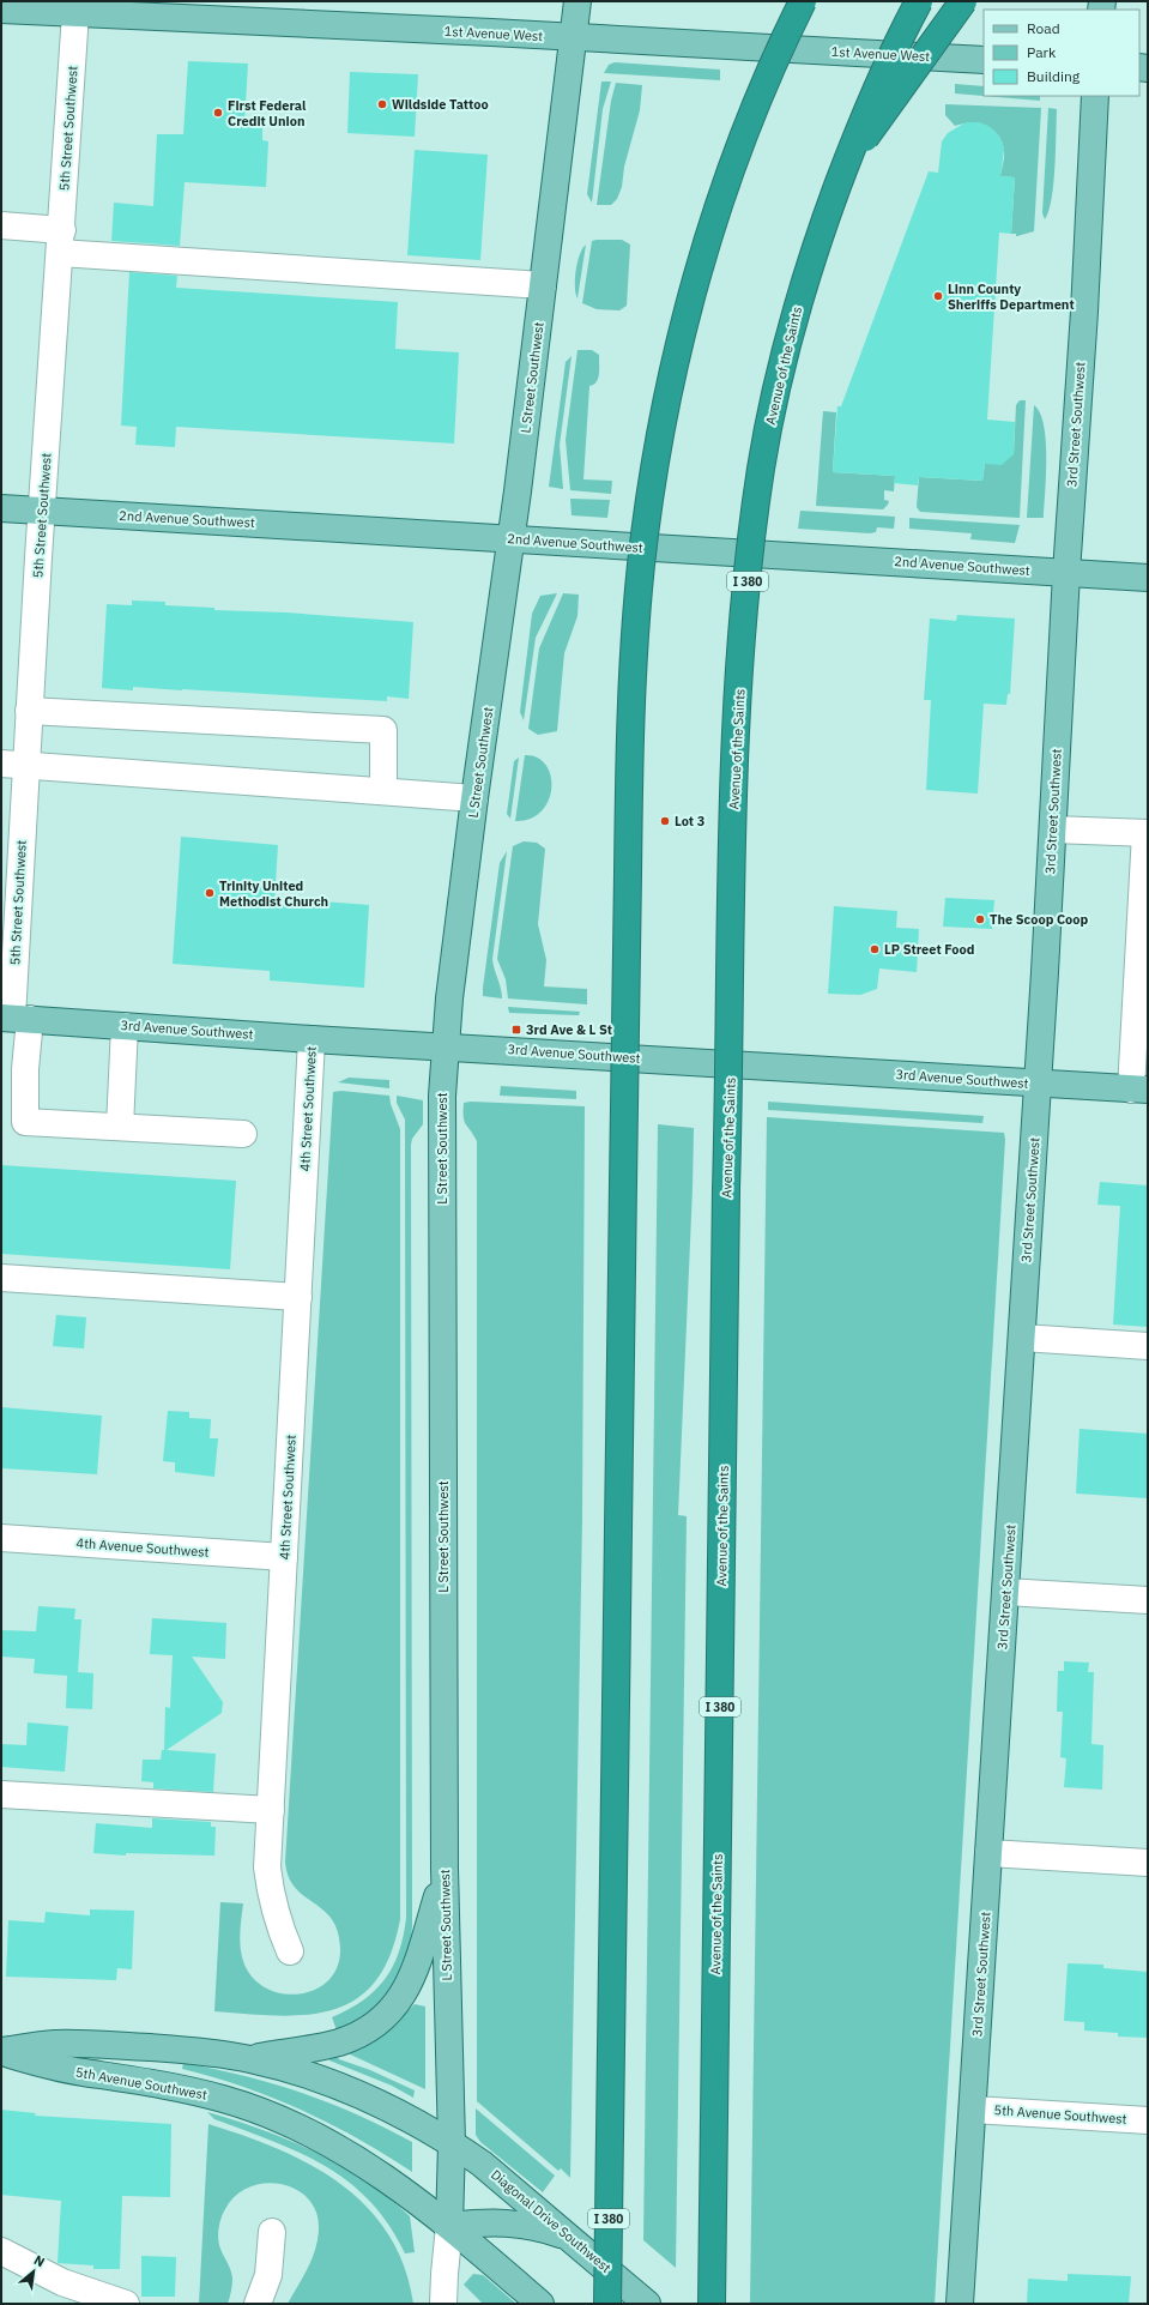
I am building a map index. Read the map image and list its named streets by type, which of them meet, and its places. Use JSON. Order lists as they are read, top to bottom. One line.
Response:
{"streets":{"highway":["Avenue of the Saints","I 380"],"main road":["1st Avenue West","L Street Southwest","3rd Street Southwest","2nd Avenue Southwest","3rd Avenue Southwest","5th Avenue Southwest","Diagonal Drive Southwest"],"street":["5th Street Southwest","4th Street Southwest","4th Avenue Southwest"]},"crossings":[["1st Avenue West","5th Street Southwest"],["1st Avenue West","L Street Southwest"],["5th Street Southwest","2nd Avenue Southwest"],["5th Street Southwest","3rd Avenue Southwest"],["L Street Southwest","2nd Avenue Southwest"],["L Street Southwest","3rd Avenue Southwest"],["L Street Southwest","5th Avenue Southwest"],["L Street Southwest","Diagonal Drive Southwest"],["3rd Street Southwest","2nd Avenue Southwest"],["3rd Street Southwest","3rd Avenue Southwest"],["3rd Street Southwest","5th Avenue Southwest"],["3rd Avenue Southwest","4th Street Southwest"],["4th Street Southwest","4th Avenue Southwest"],["5th Avenue Southwest","Diagonal Drive Southwest"]],"places":{"other":["Wildside Tattoo","First Federal Credit Union","Linn County Sheriffs Department","Lot 3","Trinity United Methodist Church","The Scoop Coop","LP Street Food"],"transit":["3rd Ave & L St"]},"legend":["Road","Park","Building"],"north":"top right"}
